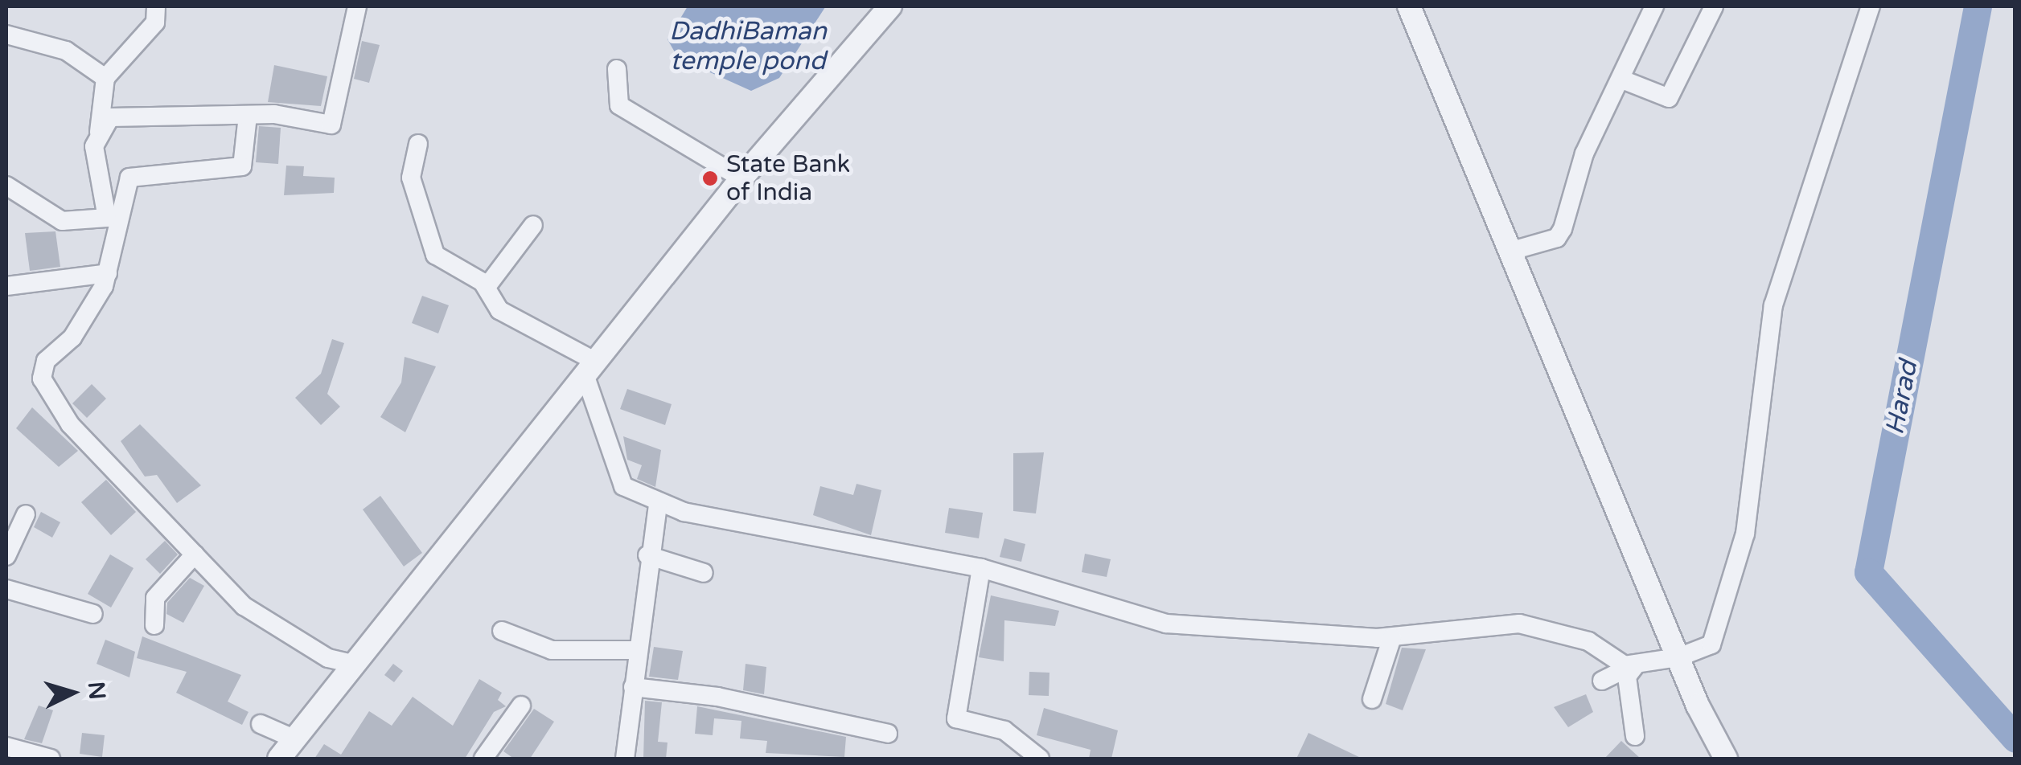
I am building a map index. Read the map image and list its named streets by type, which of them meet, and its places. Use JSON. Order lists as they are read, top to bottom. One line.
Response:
{"water":["DadhiBaman temple pond","Harad"],"places":["State Bank of India"],"north":"right"}
